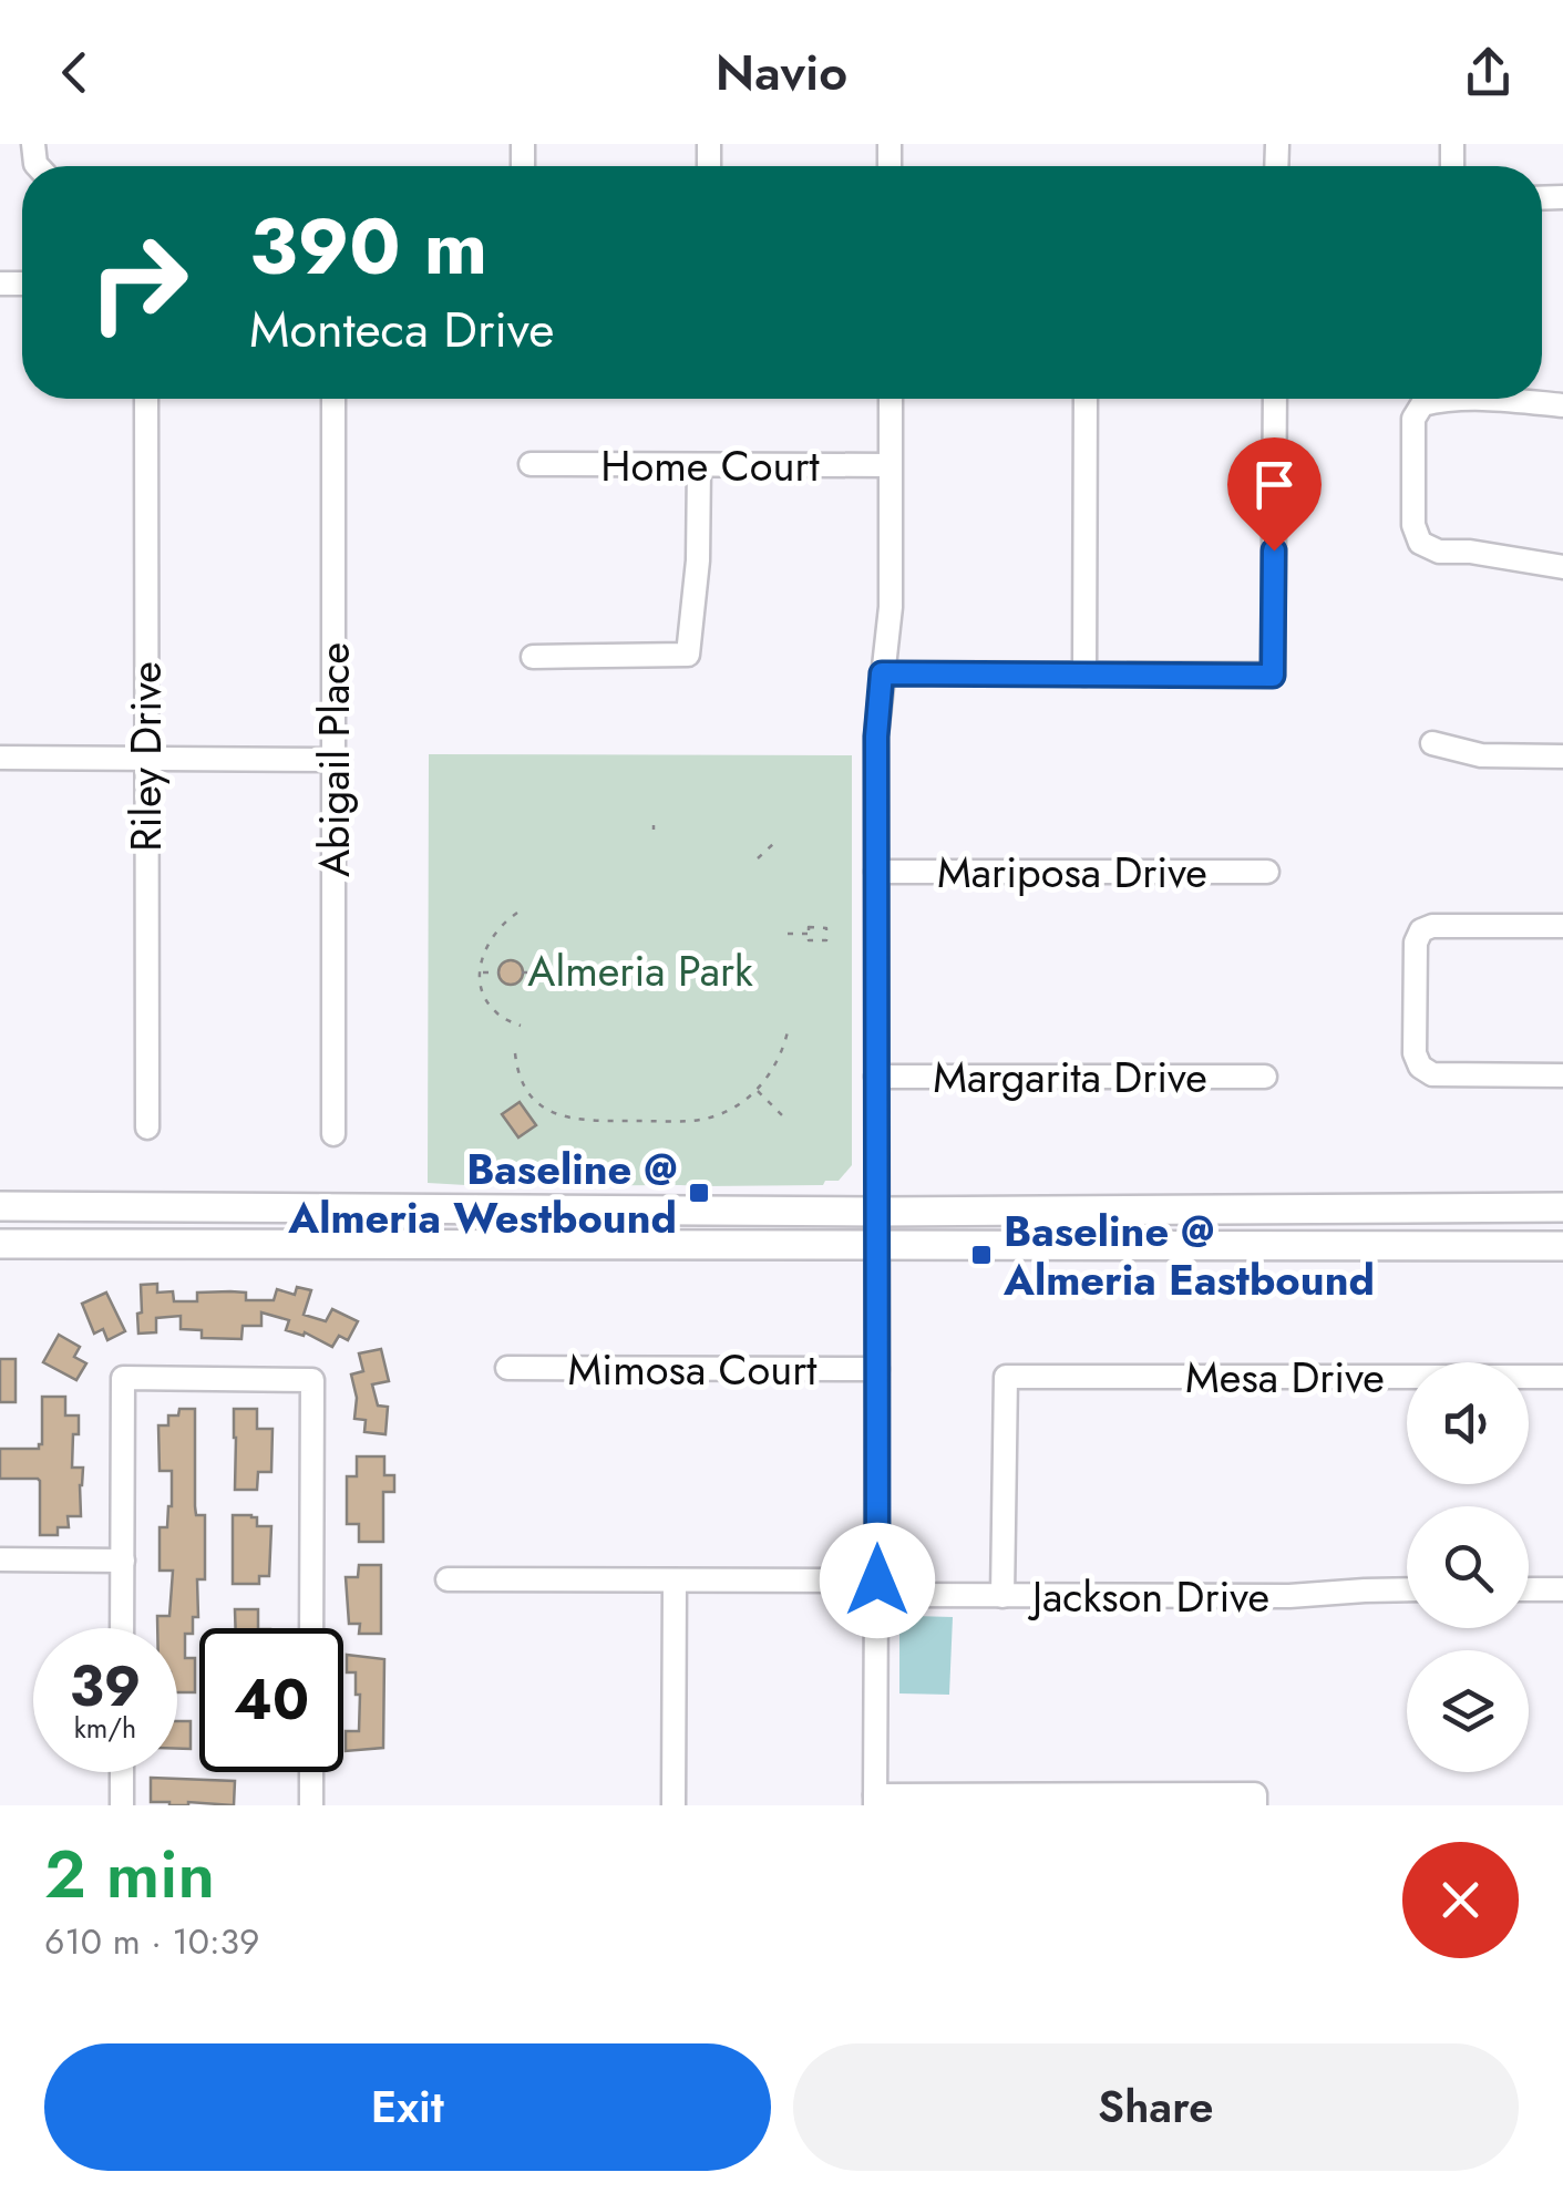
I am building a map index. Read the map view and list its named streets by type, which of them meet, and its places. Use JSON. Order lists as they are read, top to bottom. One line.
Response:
{"streets":{"street":["Home Court","Riley Drive","Abigail Place","Mariposa Drive","Margarita Drive","Mimosa Court","Mesa Drive","Jackson Drive"]},"crossings":[["Mesa Drive","Jackson Drive"]],"parks":["Almeria Park"],"places":{"transit":["Baseline @ Almeria Westbound","Baseline @ Almeria Eastbound"]},"page":{"header":"Navio","turn":["390 m","Monteca Drive"],"speed":"39 km/h","limit":"40","heading":["2 min","610 m · 10:39"],"buttons":["Exit","Share"]}}
